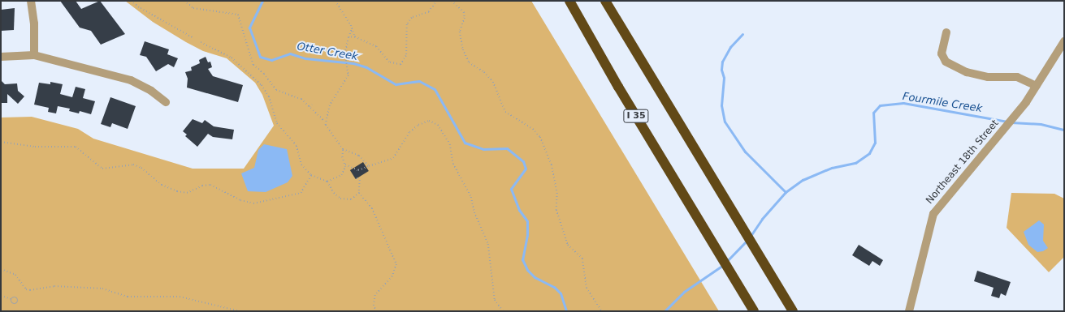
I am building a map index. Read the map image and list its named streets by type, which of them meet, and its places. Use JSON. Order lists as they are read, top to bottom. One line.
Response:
{"streets":{"highway":["I 35"],"street":["Northeast 18th Street"]},"water":["Otter Creek","Fourmile Creek"]}
